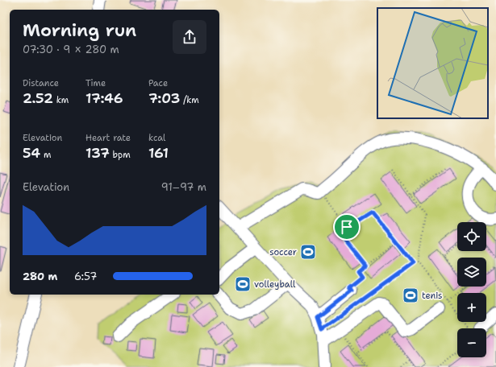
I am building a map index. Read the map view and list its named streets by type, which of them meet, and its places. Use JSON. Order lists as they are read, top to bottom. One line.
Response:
{"places":{"sports":["soccer","volleyball","tenis"]},"page":{"heading":["Morning run","07:30 · 9 × 280 m"],"stats":[["Distance","2.52 km"],["Time","17:46"],["Pace","7:03 /km"],["Elevation","54 m"],["Heart rate","137 bpm"],["kcal","161"]],"chart":["Elevation","91–97 m"],"map_buttons":["+","−"],"list":[{"name":"280 m","note":"6:57"}]}}
